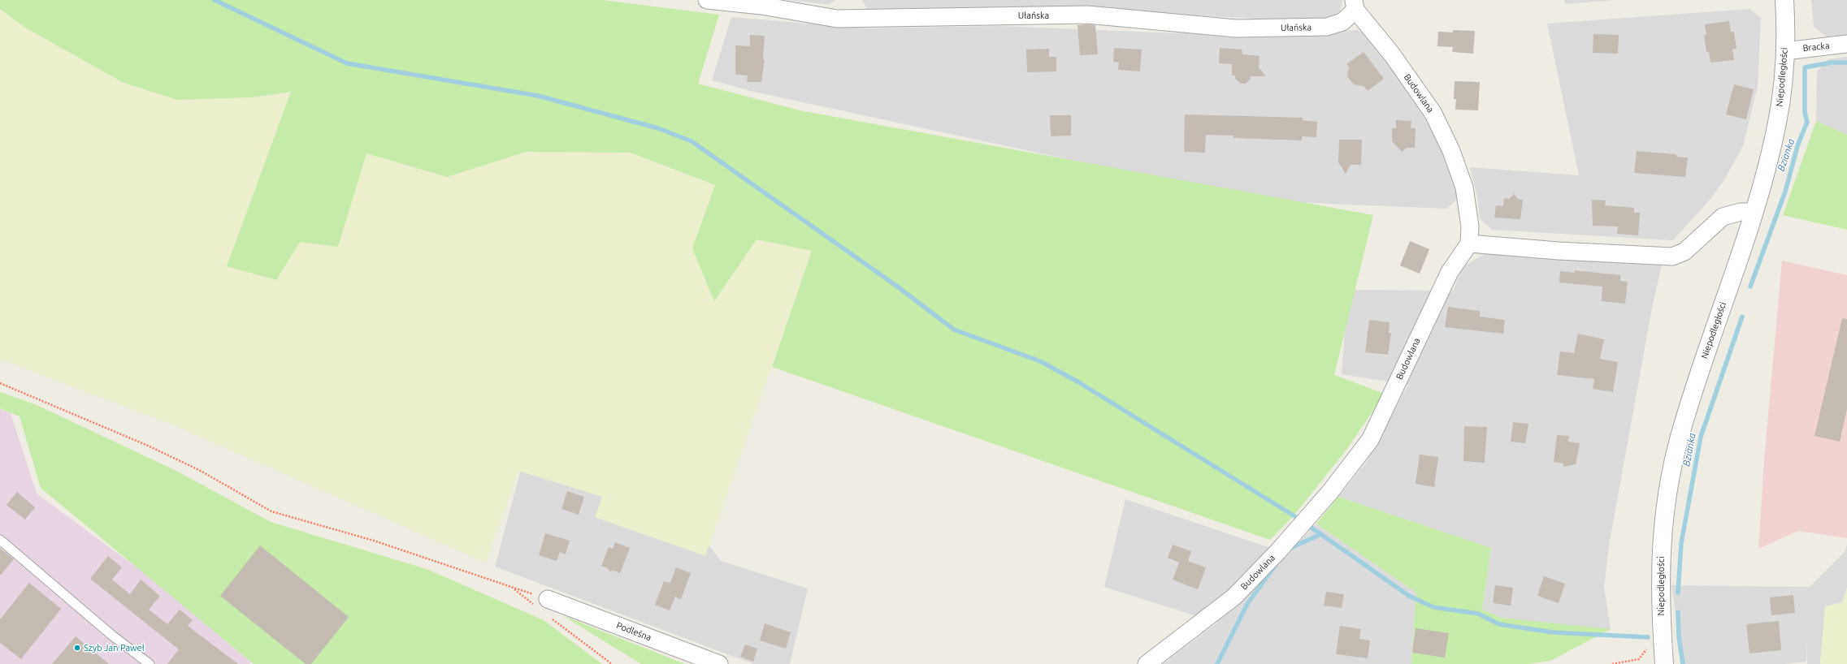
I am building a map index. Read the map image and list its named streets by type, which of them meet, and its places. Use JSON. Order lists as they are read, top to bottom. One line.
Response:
{"streets":{"street":["Ułańska","Bracka","Niepodległości","Budowlana","Podleśna"]},"crossings":[["Ułańska","Budowlana"],["Bracka","Niepodległości"]],"water":["Bzianka"],"places":["Szyb Jan Paweł"]}
